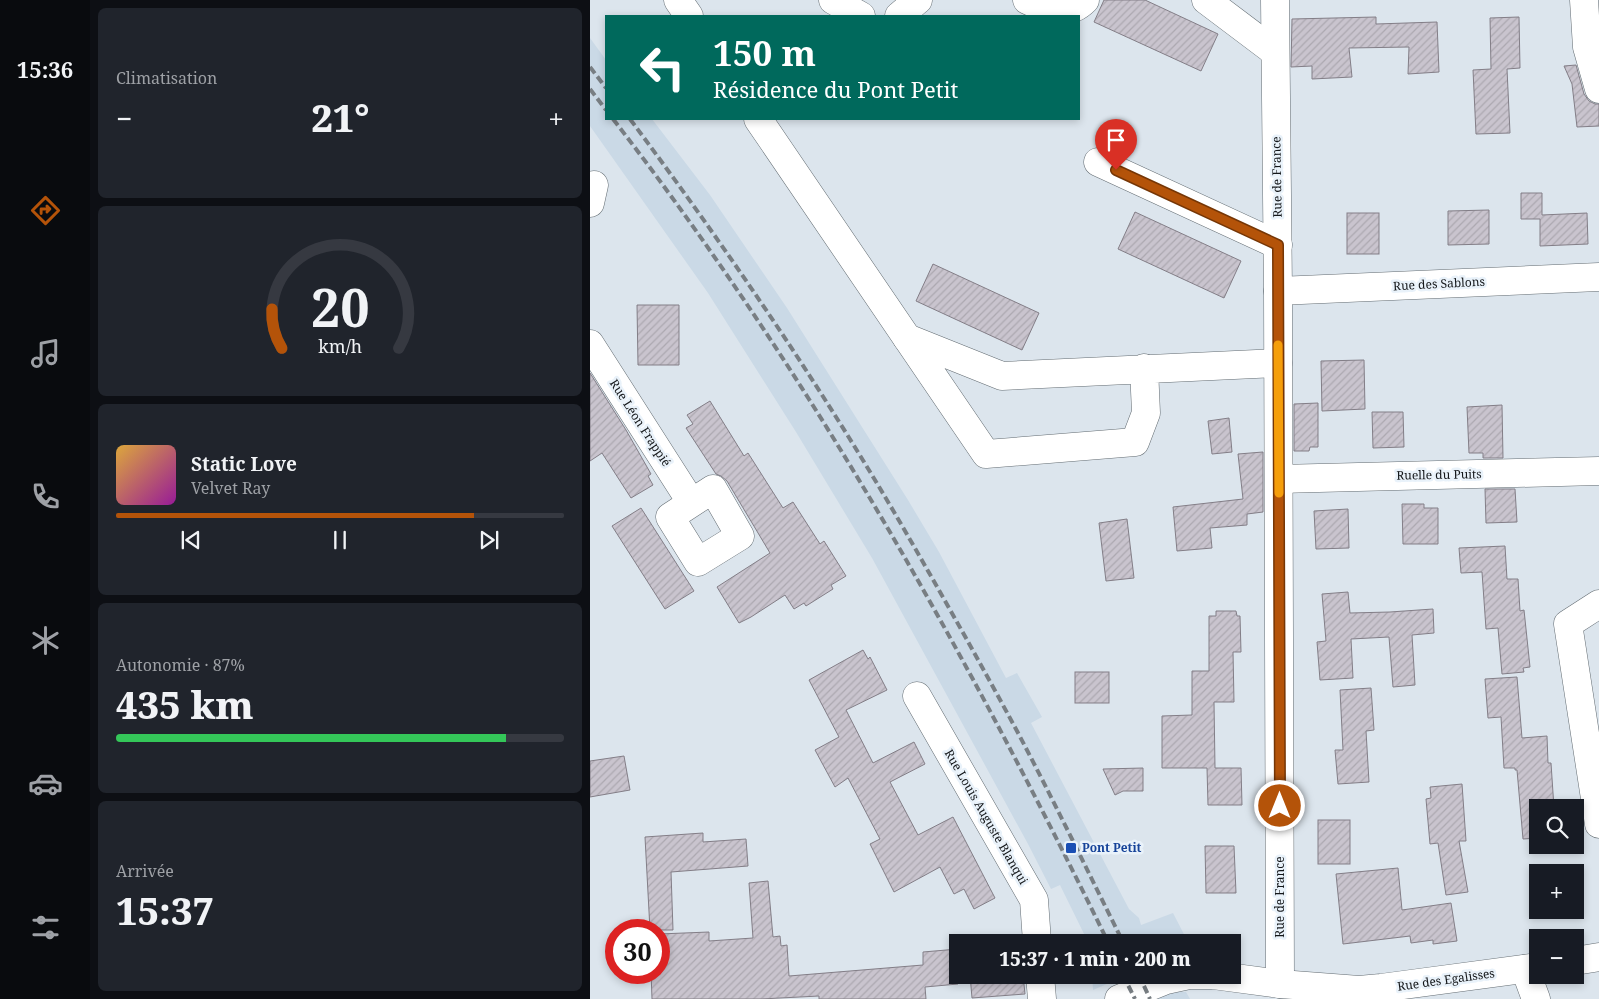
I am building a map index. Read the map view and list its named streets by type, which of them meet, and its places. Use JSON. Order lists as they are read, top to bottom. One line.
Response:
{"streets":{"street":["Rue de France","Rue des Sablons","Rue Léon Frappié","Ruelle du Puits","Rue Louis Auguste Blanqui","Rue des Egalisses"]},"crossings":[["Rue de France","Rue des Sablons"],["Rue de France","Ruelle du Puits"],["Rue de France","Rue des Egalisses"]],"places":{"transit":["Pont Petit"]},"page":{"tabs":"15:36","tile":["Climatisation",["Autonomie · 87%","435 km"],["Arrivée","15:37"]],"turn":["150 m","Résidence du Pont Petit"],"heat":["−","21°","+"],"song":["Static Love","Velvet Ray"],"map_buttons":["+","−"],"limit":"30","trip":"15:37 · 1 min · 200 m","gauge":["20","km/h"]}}
